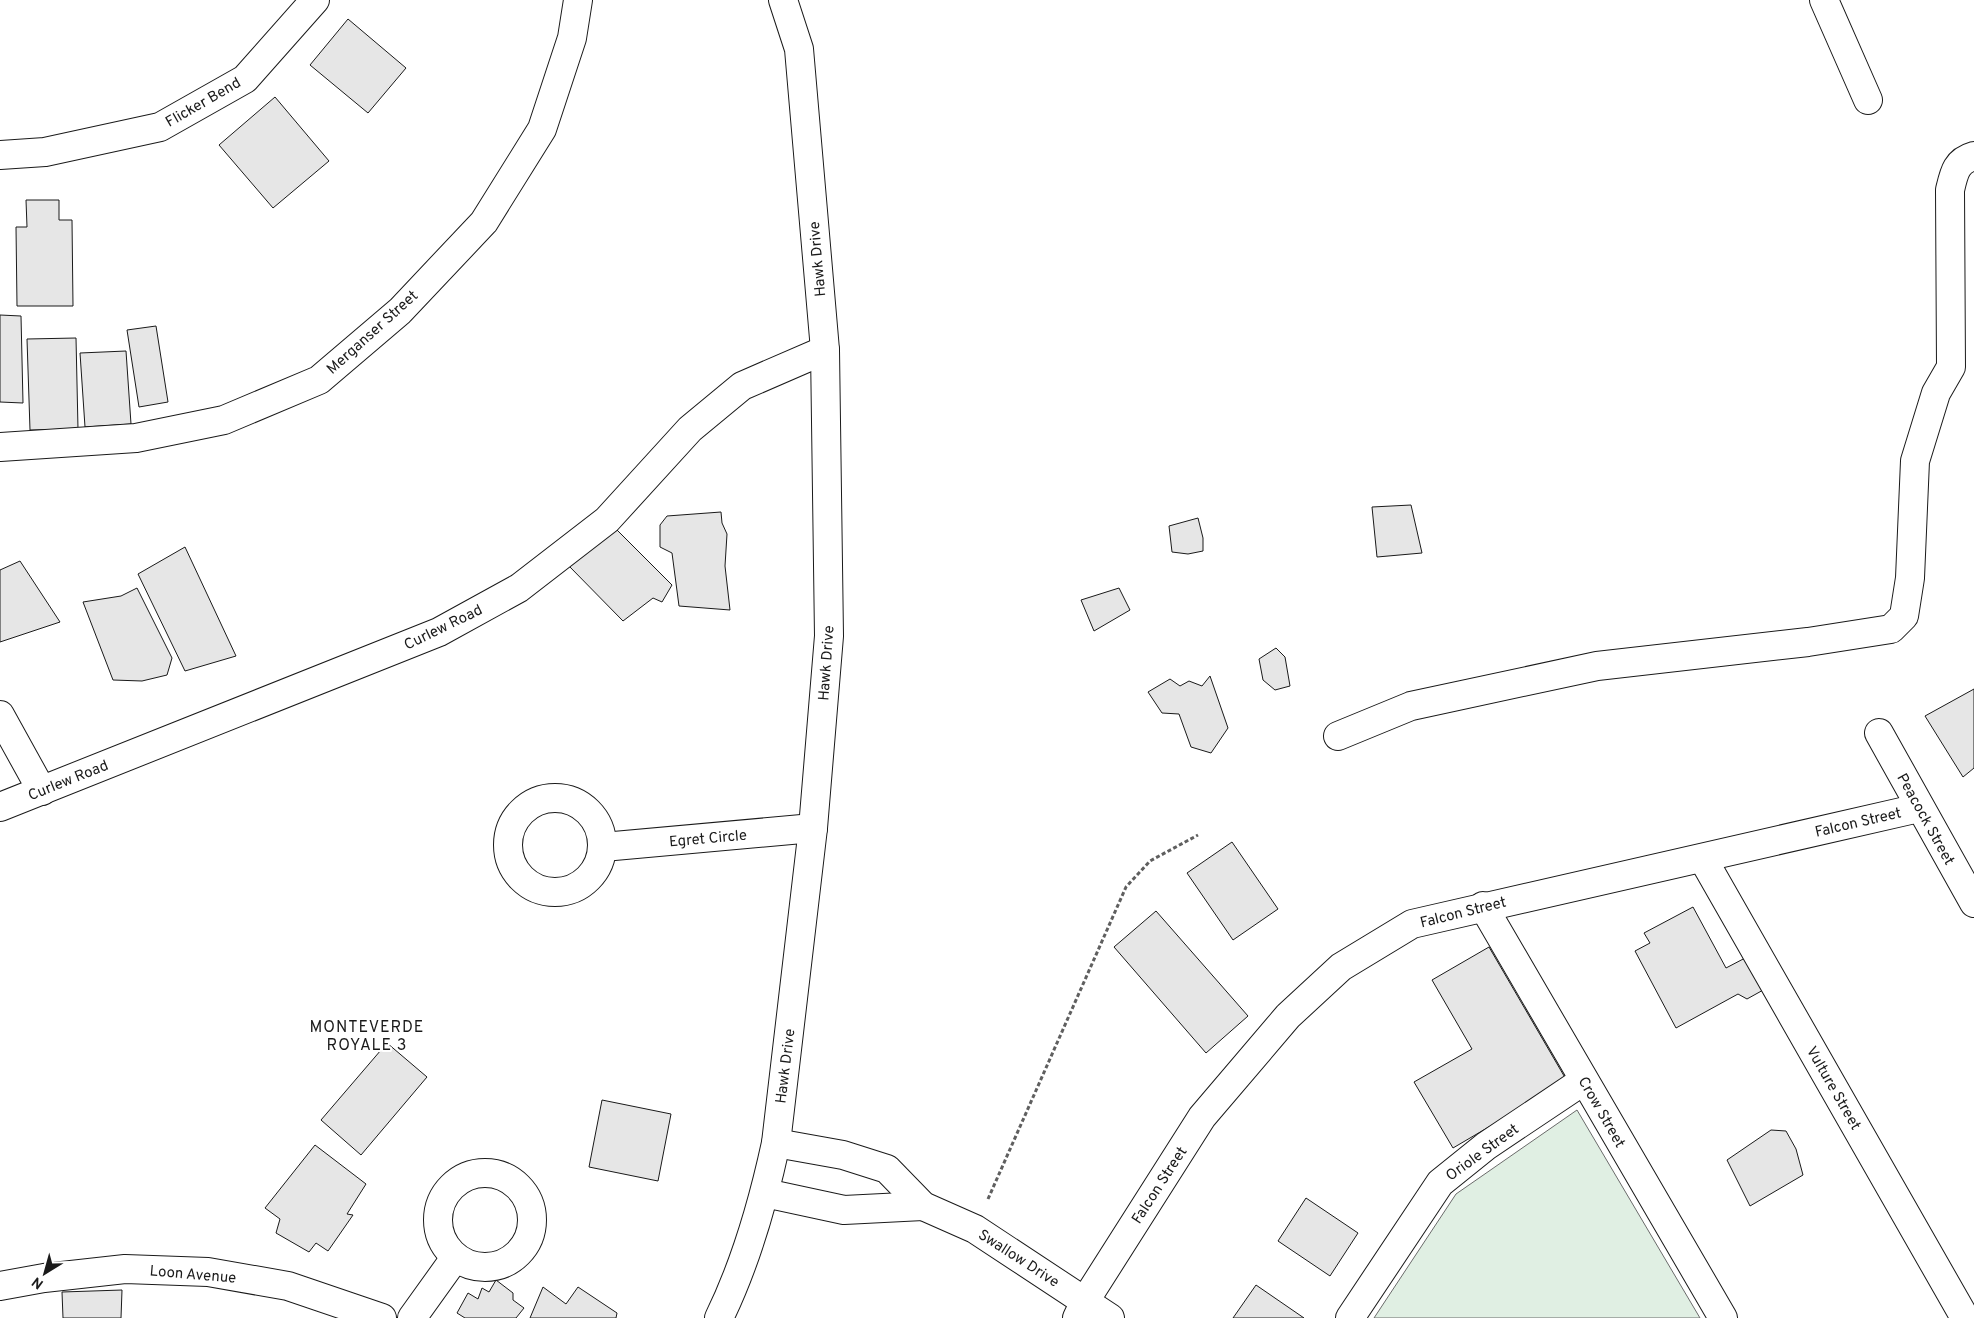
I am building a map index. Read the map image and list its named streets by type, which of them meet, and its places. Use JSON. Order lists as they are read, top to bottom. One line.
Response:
{"streets":{"street":["Flicker Bend","Hawk Drive","Merganser Street","Curlew Road","Peacock Street","Falcon Street","Egret Circle","Vulture Street","Crow Street","Oriole Street","Swallow Drive","Loon Avenue"]},"crossings":[["Hawk Drive","Curlew Road"],["Hawk Drive","Egret Circle"],["Hawk Drive","Swallow Drive"],["Peacock Street","Falcon Street"],["Falcon Street","Vulture Street"],["Falcon Street","Crow Street"],["Falcon Street","Swallow Drive"],["Crow Street","Oriole Street"]],"districts":["MONTEVERDE ROYALE 3"],"north":"bottom left"}
